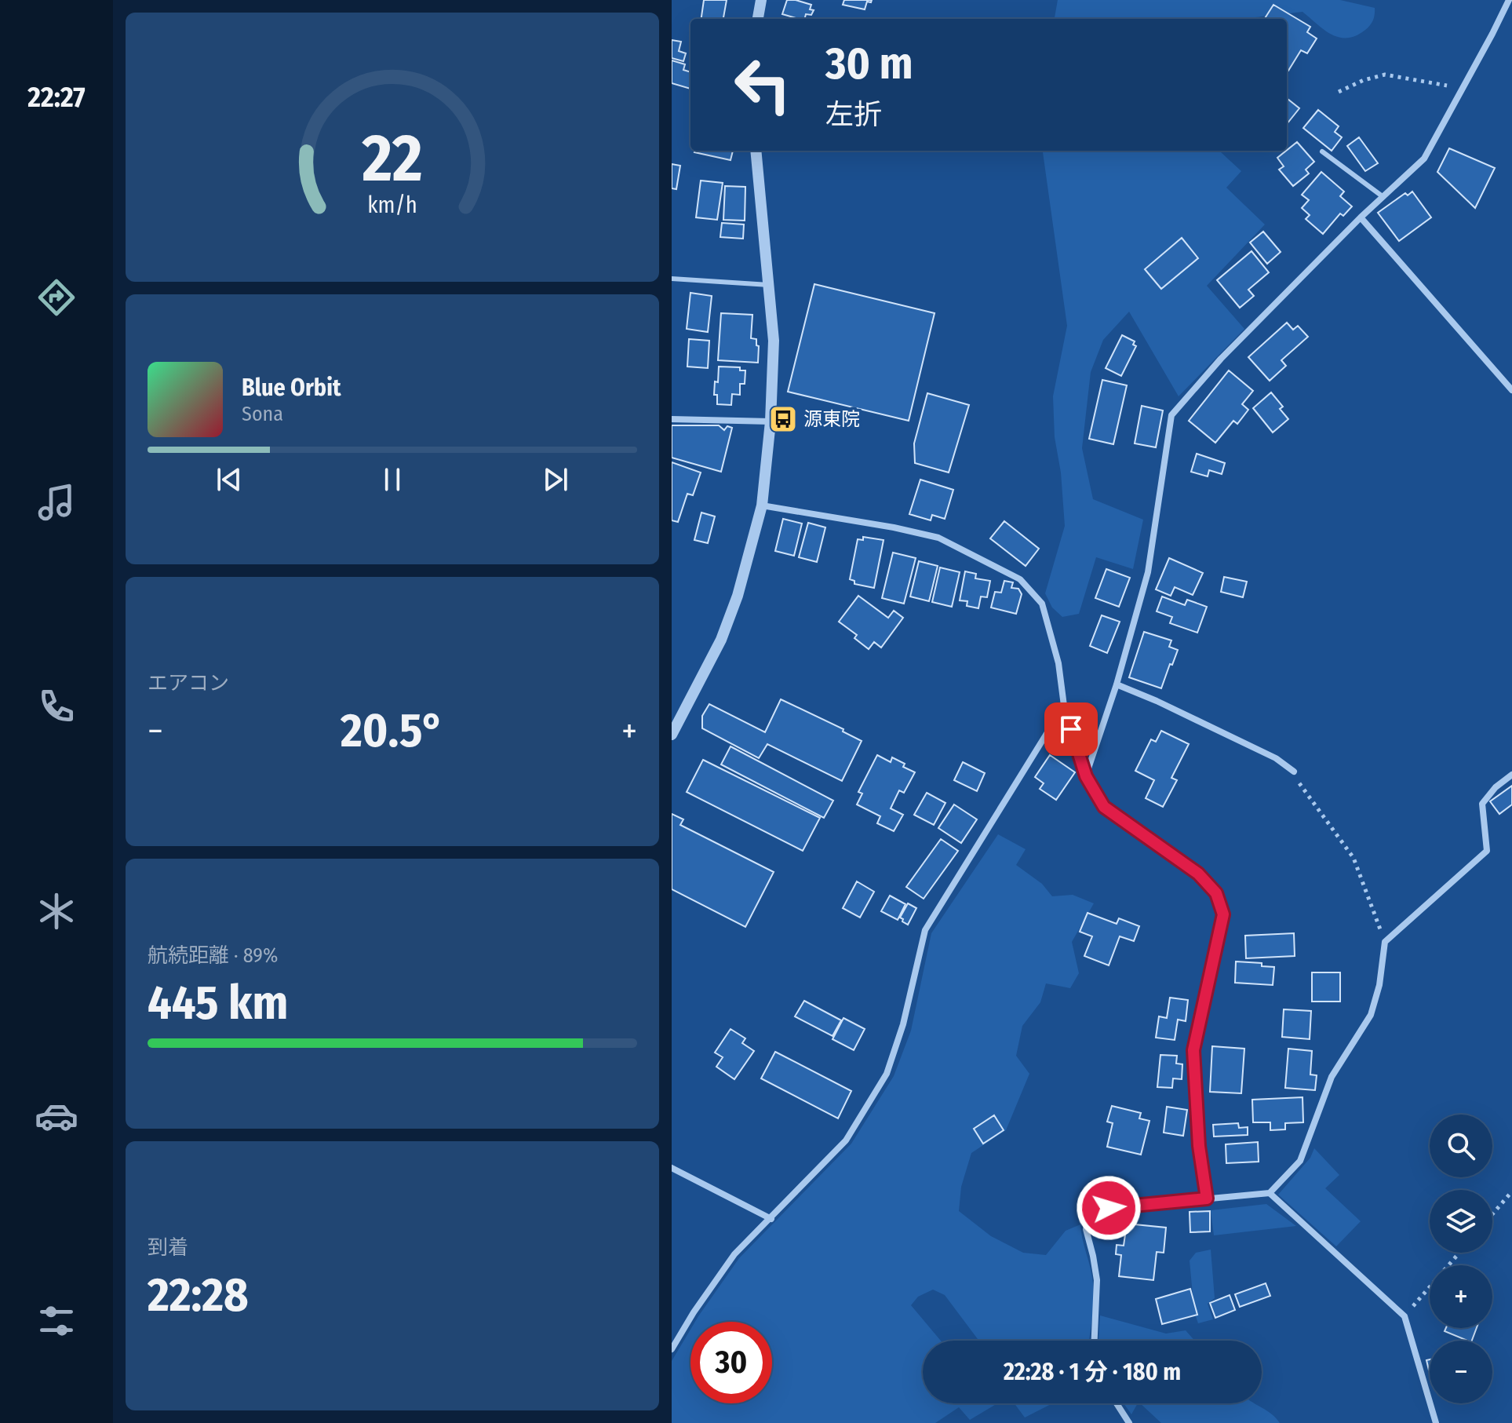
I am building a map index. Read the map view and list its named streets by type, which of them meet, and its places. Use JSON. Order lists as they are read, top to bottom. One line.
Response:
{"places":{"bus stop":["源東院"]},"page":{"tabs":"22:27","turn":["30 m","左折"],"song":["Blue Orbit","Sona"],"tile":["エアコン",["航続距離 · 89%","445 km"],["到着","22:28"]],"heat":["−","20.5°","+"],"map_buttons":["+","−"],"limit":"30","trip":"22:28 · 1 分 · 180 m","gauge":["22","km/h"]}}
